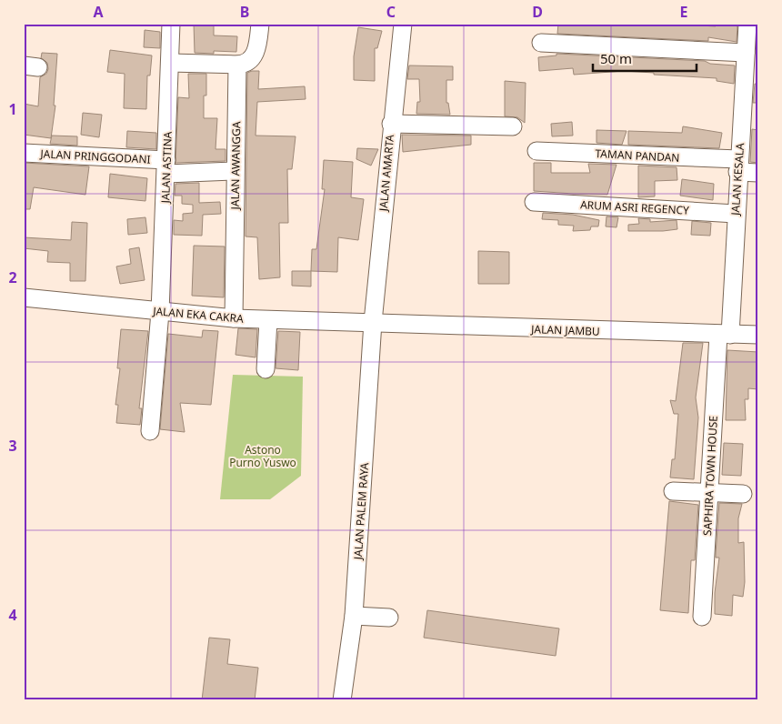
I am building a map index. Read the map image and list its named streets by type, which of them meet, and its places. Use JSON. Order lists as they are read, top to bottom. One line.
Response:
{"streets":{"street":["TAMAN PANDAN","JALAN PRINGGODANI","JALAN AWANGGA","JALAN ASTINA","JALAN AMARTA","JALAN KESALA","ARUM ASRI REGENCY","JALAN EKA CAKRA","JALAN JAMBU","SAPHIRA TOWN HOUSE","JALAN PALEM RAYA"]},"crossings":[["TAMAN PANDAN","JALAN KESALA"],["JALAN PRINGGODANI","JALAN AWANGGA"],["JALAN PRINGGODANI","JALAN ASTINA"],["JALAN AWANGGA","JALAN EKA CAKRA"],["JALAN ASTINA","JALAN EKA CAKRA"],["JALAN AMARTA","JALAN EKA CAKRA"],["JALAN AMARTA","JALAN JAMBU"],["JALAN AMARTA","JALAN PALEM RAYA"],["JALAN KESALA","ARUM ASRI REGENCY"],["JALAN KESALA","JALAN JAMBU"],["JALAN KESALA","SAPHIRA TOWN HOUSE"],["JALAN EKA CAKRA","JALAN JAMBU"],["JALAN EKA CAKRA","JALAN PALEM RAYA"],["JALAN JAMBU","SAPHIRA TOWN HOUSE"],["JALAN JAMBU","JALAN PALEM RAYA"]],"parks":["Astono Purno Yuswo"],"scale_bar":"50 m","grid":{"columns":["A","B","C","D","E"],"rows":["1","2","3","4"]}}
